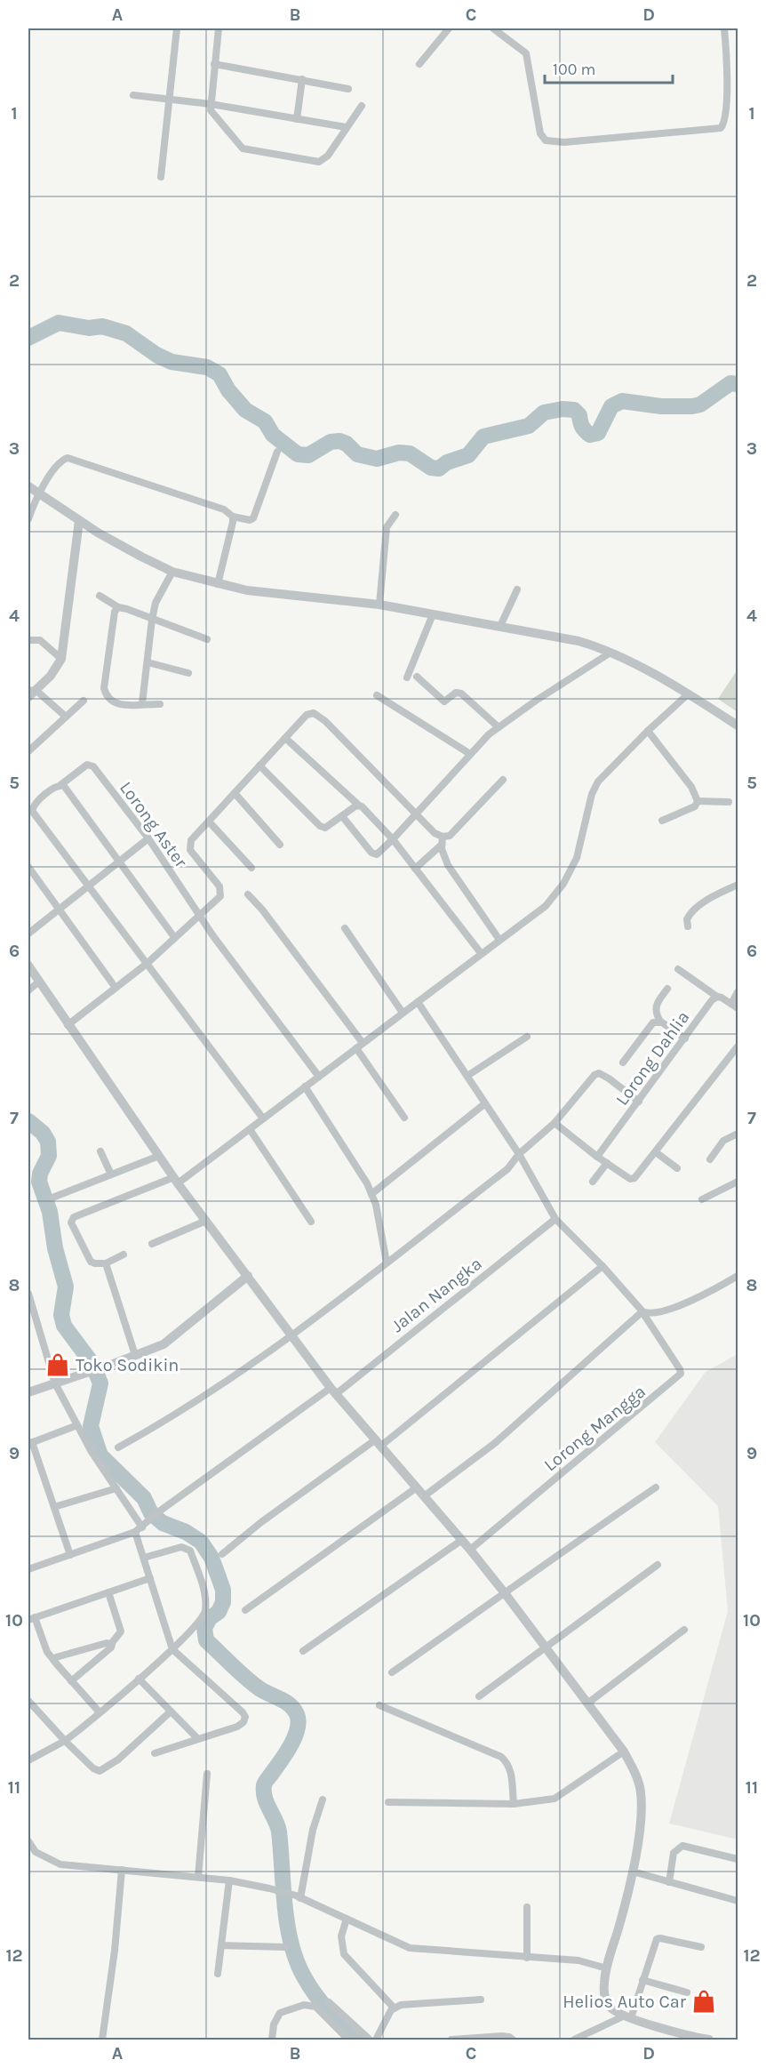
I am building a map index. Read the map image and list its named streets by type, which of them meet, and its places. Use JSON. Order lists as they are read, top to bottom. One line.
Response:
{"streets":{"street":["Lorong Aster","Lorong Dahlia","Jalan Nangka","Lorong Mangga"]},"places":{"shop":["Toko Sodikin","Helios Auto Car"]},"scale_bar":"100 m","grid":{"columns":["A","B","C","D"],"rows":["1","2","3","4","5","6","7","8","9","10","11","12"]}}
